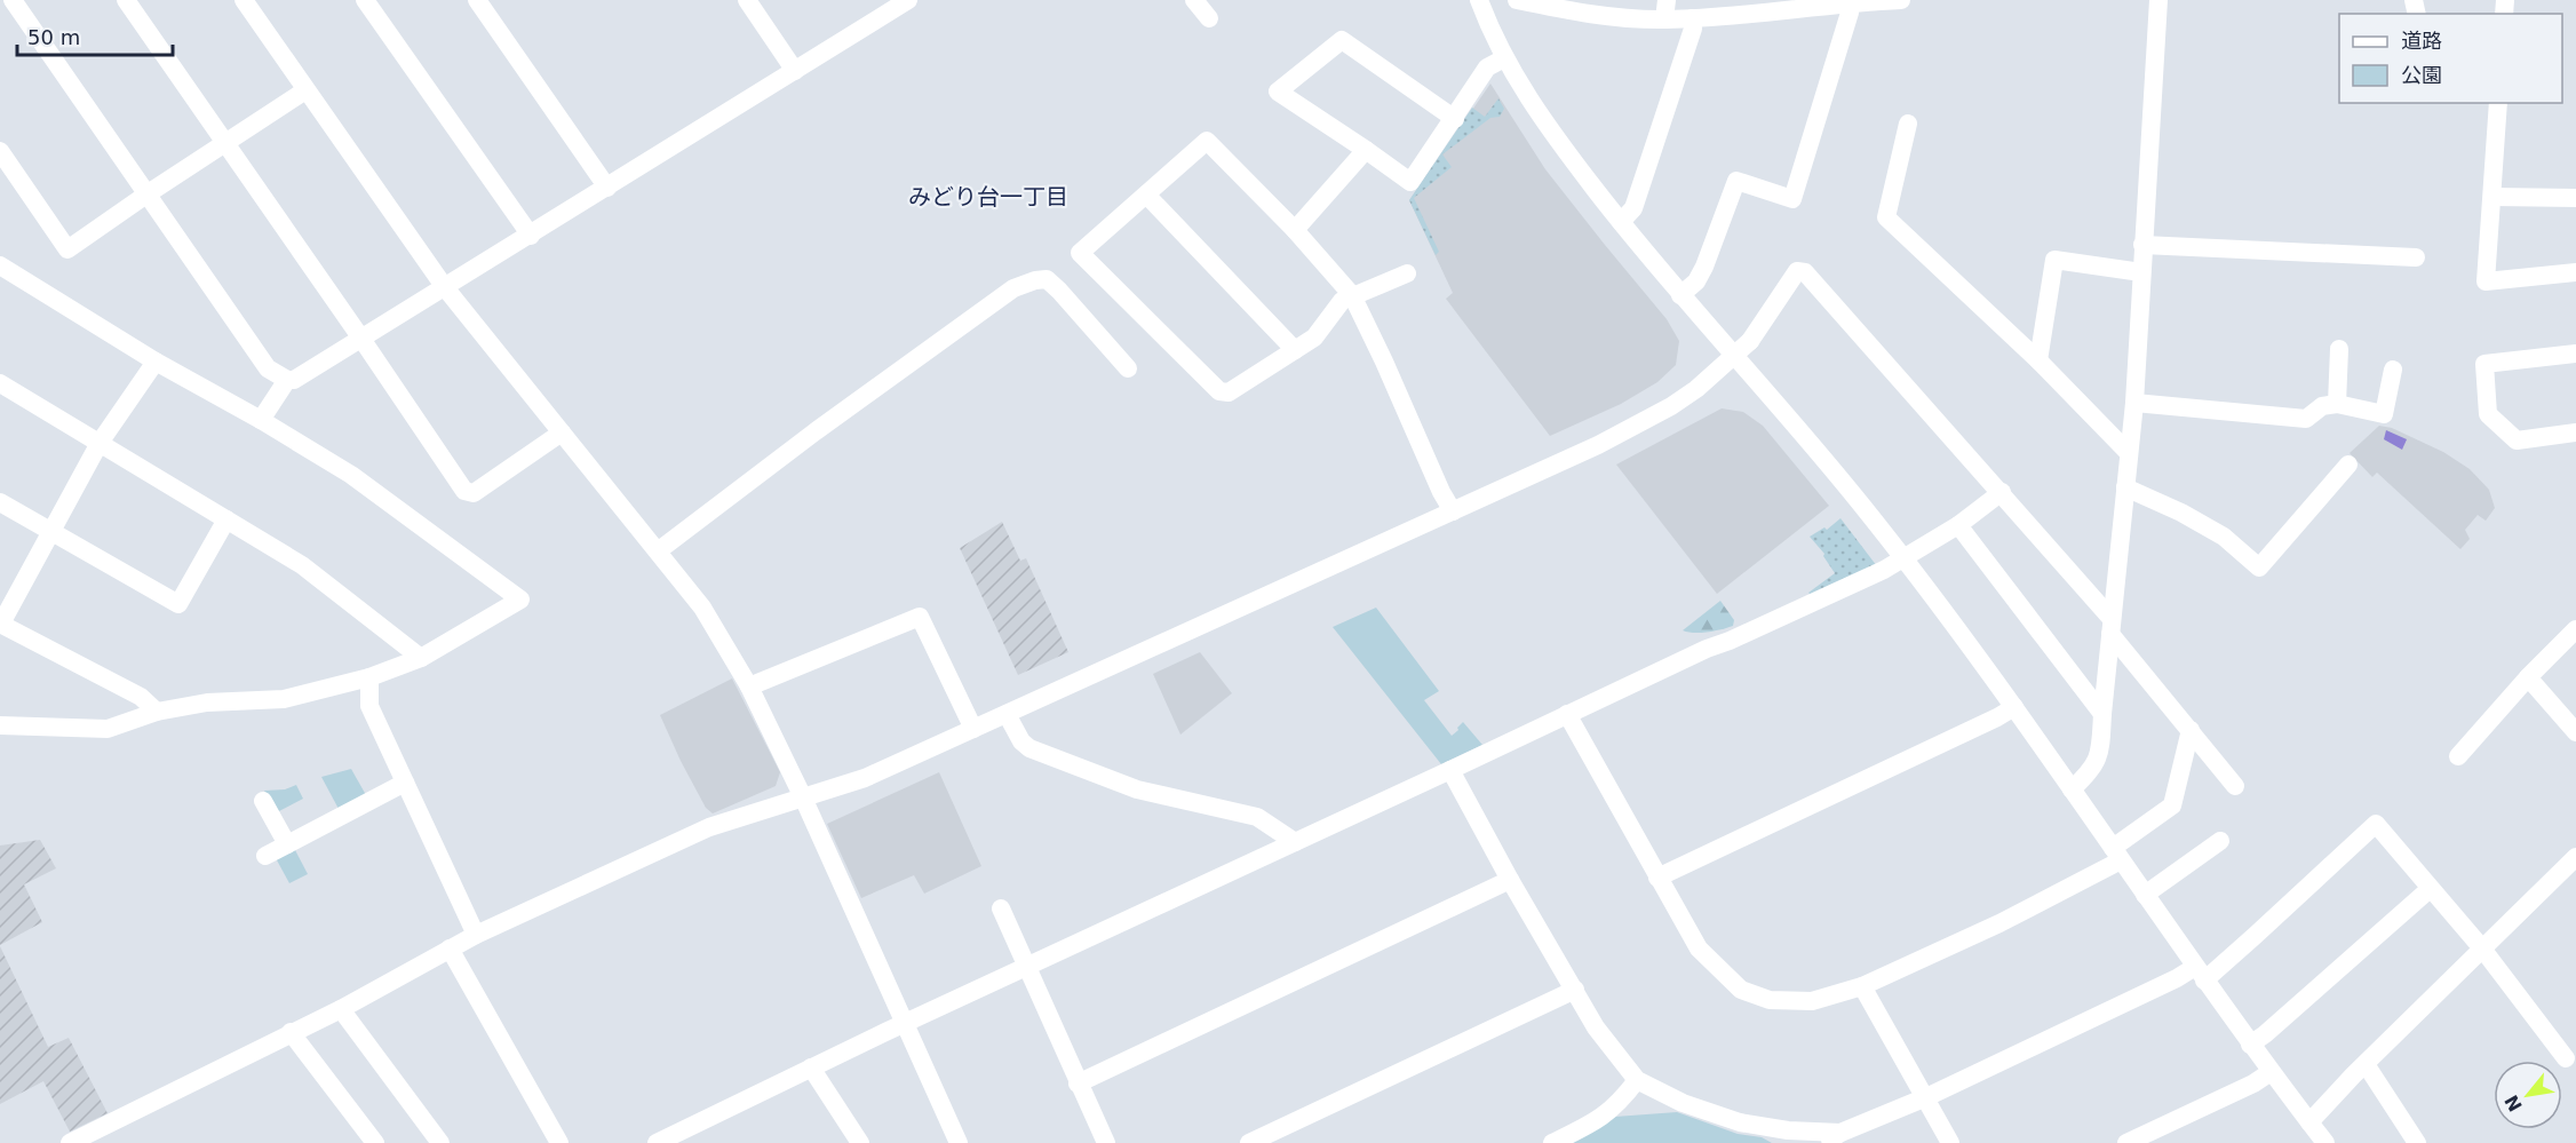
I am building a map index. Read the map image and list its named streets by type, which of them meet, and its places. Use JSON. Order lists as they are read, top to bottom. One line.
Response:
{"districts":["みどり台一丁目"],"legend":["道路","公園"],"scale_bar":"50 m","north":"bottom left"}
